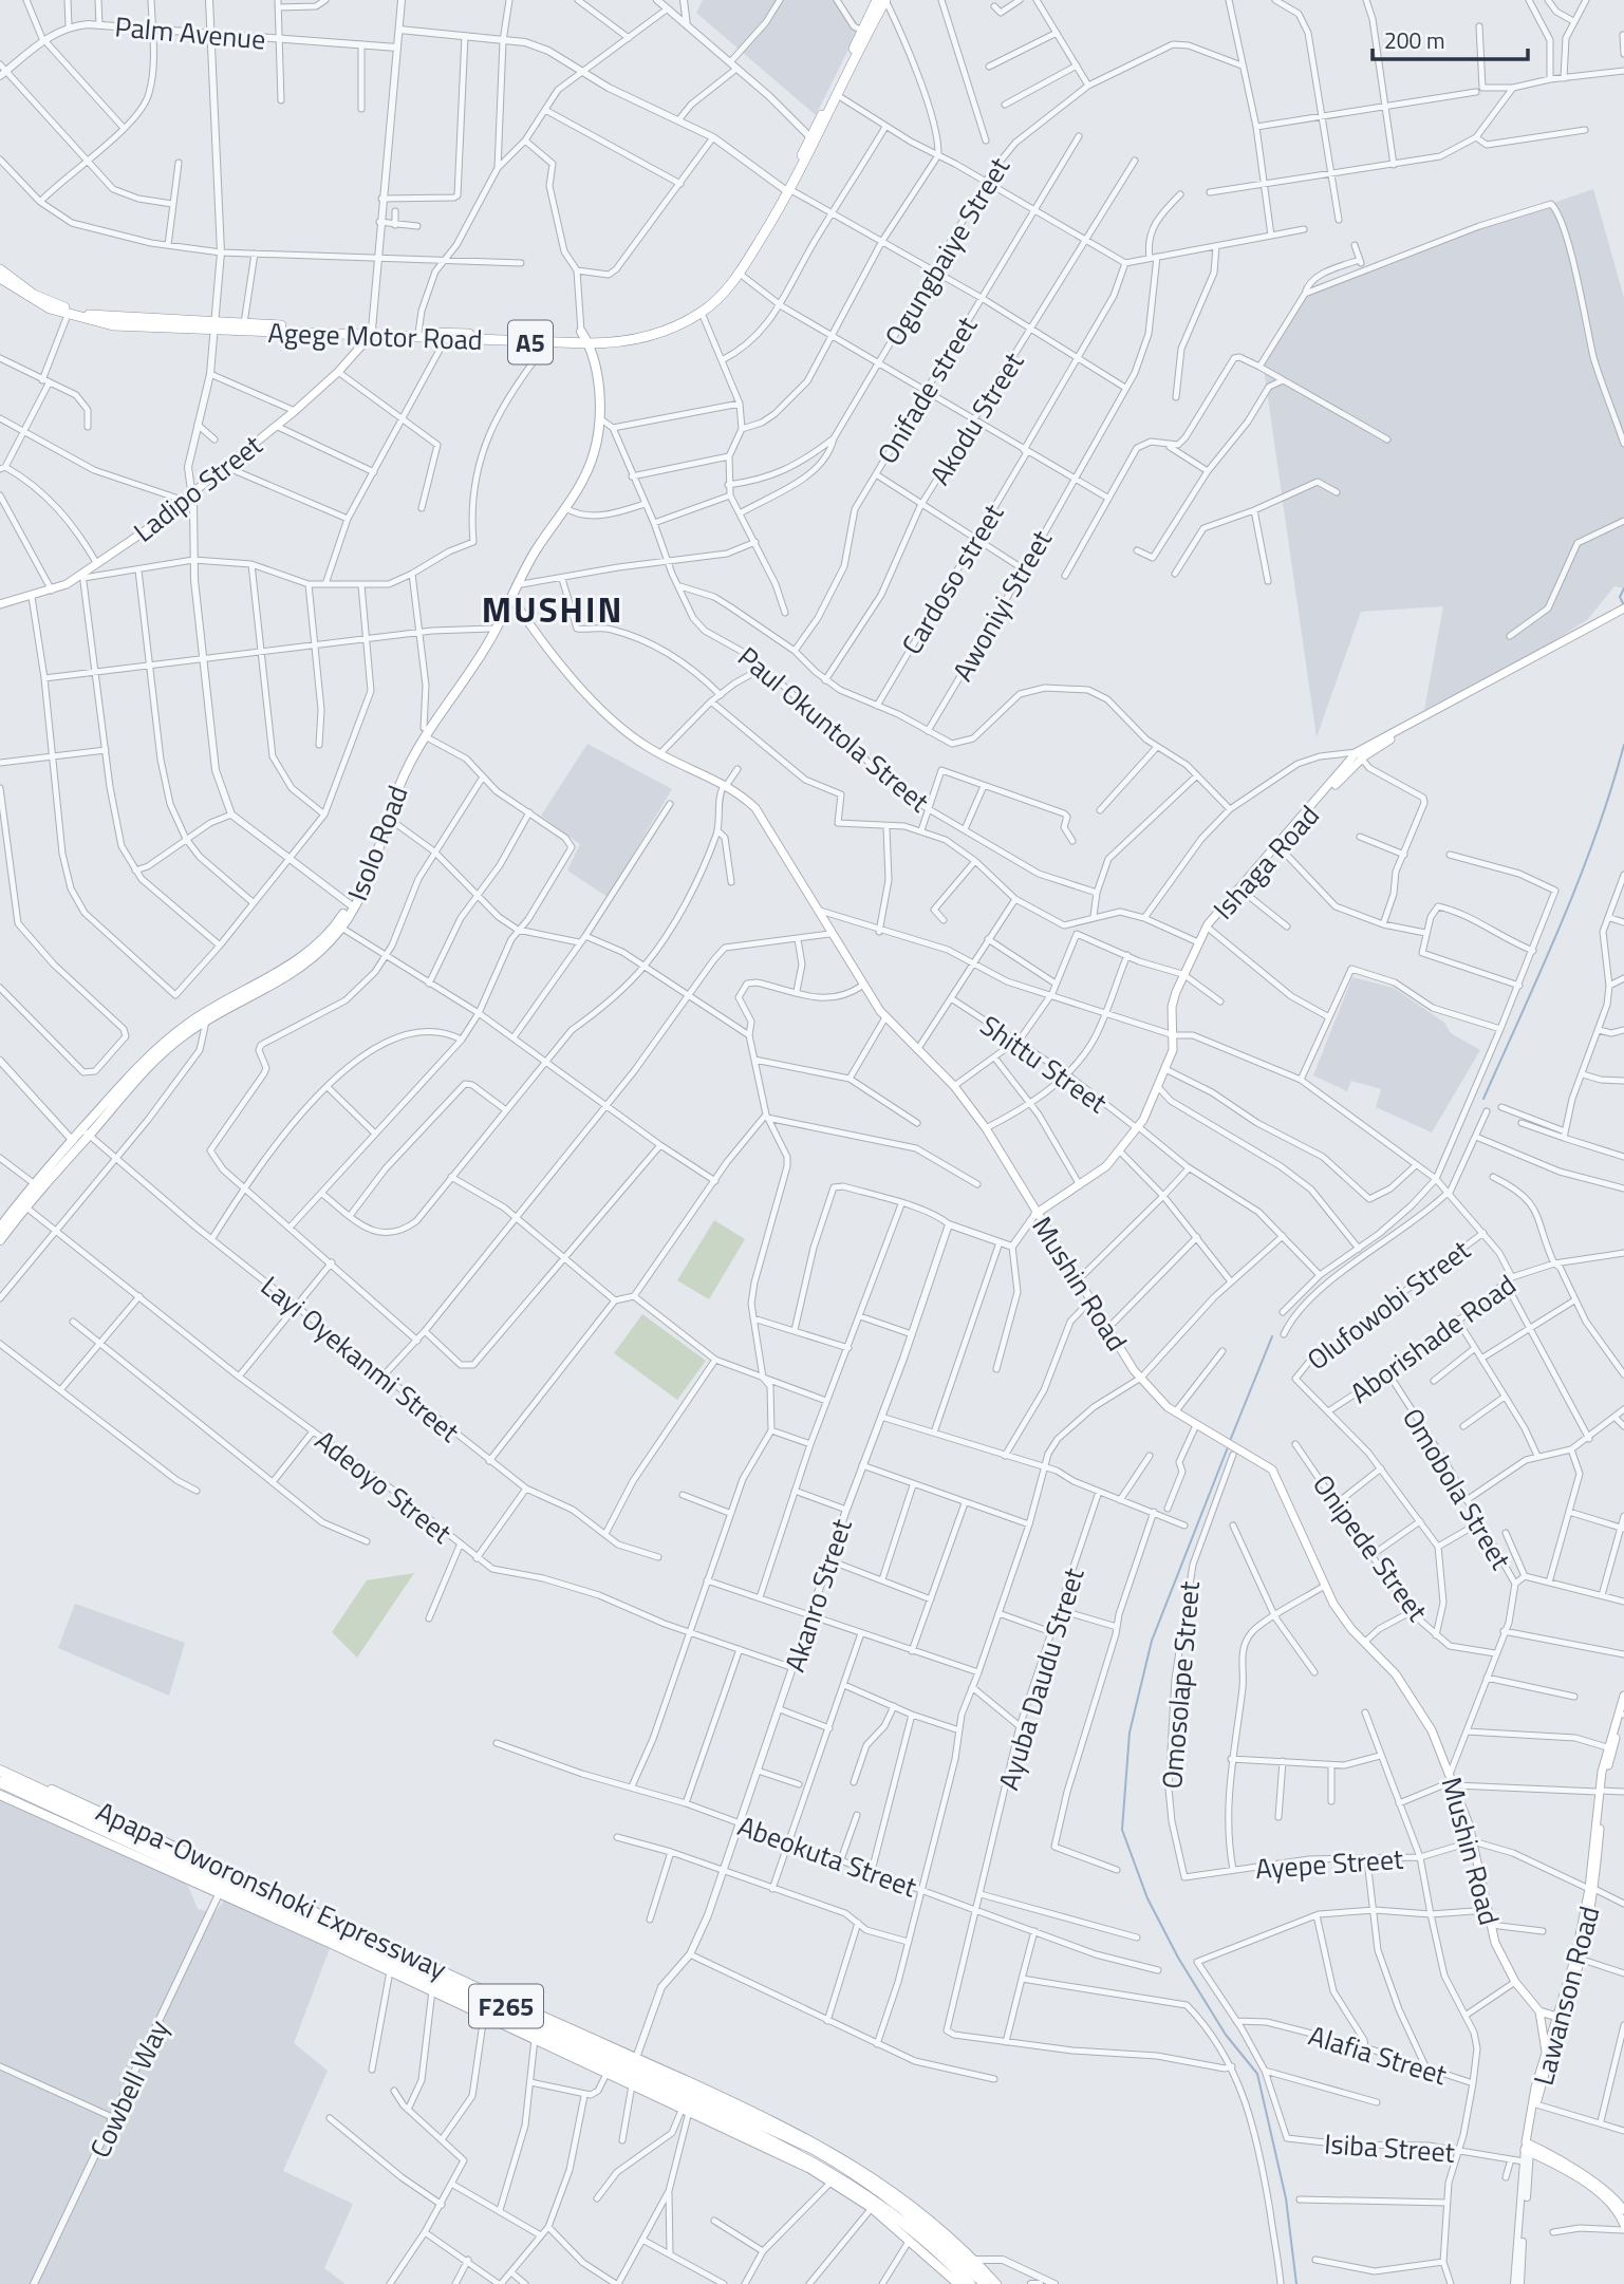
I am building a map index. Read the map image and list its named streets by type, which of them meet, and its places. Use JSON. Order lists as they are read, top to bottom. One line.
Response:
{"streets":{"highway":["Agege Motor Road","A5","Apapa-Oworonshoki Expressway","F265"],"main road":["Ladipo Street","Isolo Road","Ishaga Road","Mushin Road","Lawanson Road"],"street":["Palm Avenue","Ogungbaiye Street","Onifade street","Akodu Street","Cardoso street","Awoniyi Street","Paul Okuntola Street","Shittu Street","Olufowobi Street","Aborishade Road","Layi Oyekanmi Street","Adeoyo Street","Omobola Street","Onipede Street","Akanro Street","Ayuba Daudu Street","Omosolape Street","Abeokuta Street","Ayepe Street","Alafia Street","Cowbell Way","Isiba Street"]},"crossings":[["Agege Motor Road","Ladipo Street"],["Agege Motor Road","Isolo Road"],["Isolo Road","Mushin Road"],["Isolo Road","Layi Oyekanmi Street"],["Isolo Road","Adeoyo Street"],["Ishaga Road","Shittu Street"],["Ishaga Road","Mushin Road"],["Mushin Road","Omobola Street"],["Mushin Road","Omosolape Street"],["Mushin Road","Ayepe Street"],["Olufowobi Street","Aborishade Road"],["Aborishade Road","Omobola Street"],["Adeoyo Street","Akanro Street"],["Omobola Street","Onipede Street"],["Akanro Street","Abeokuta Street"],["Akanro Street","Apapa-Oworonshoki Expressway"],["Ayuba Daudu Street","Abeokuta Street"],["Omosolape Street","Ayepe Street"],["Ayepe Street","Alafia Street"],["Apapa-Oworonshoki Expressway","Cowbell Way"]],"districts":["MUSHIN"],"scale_bar":"200 m"}
